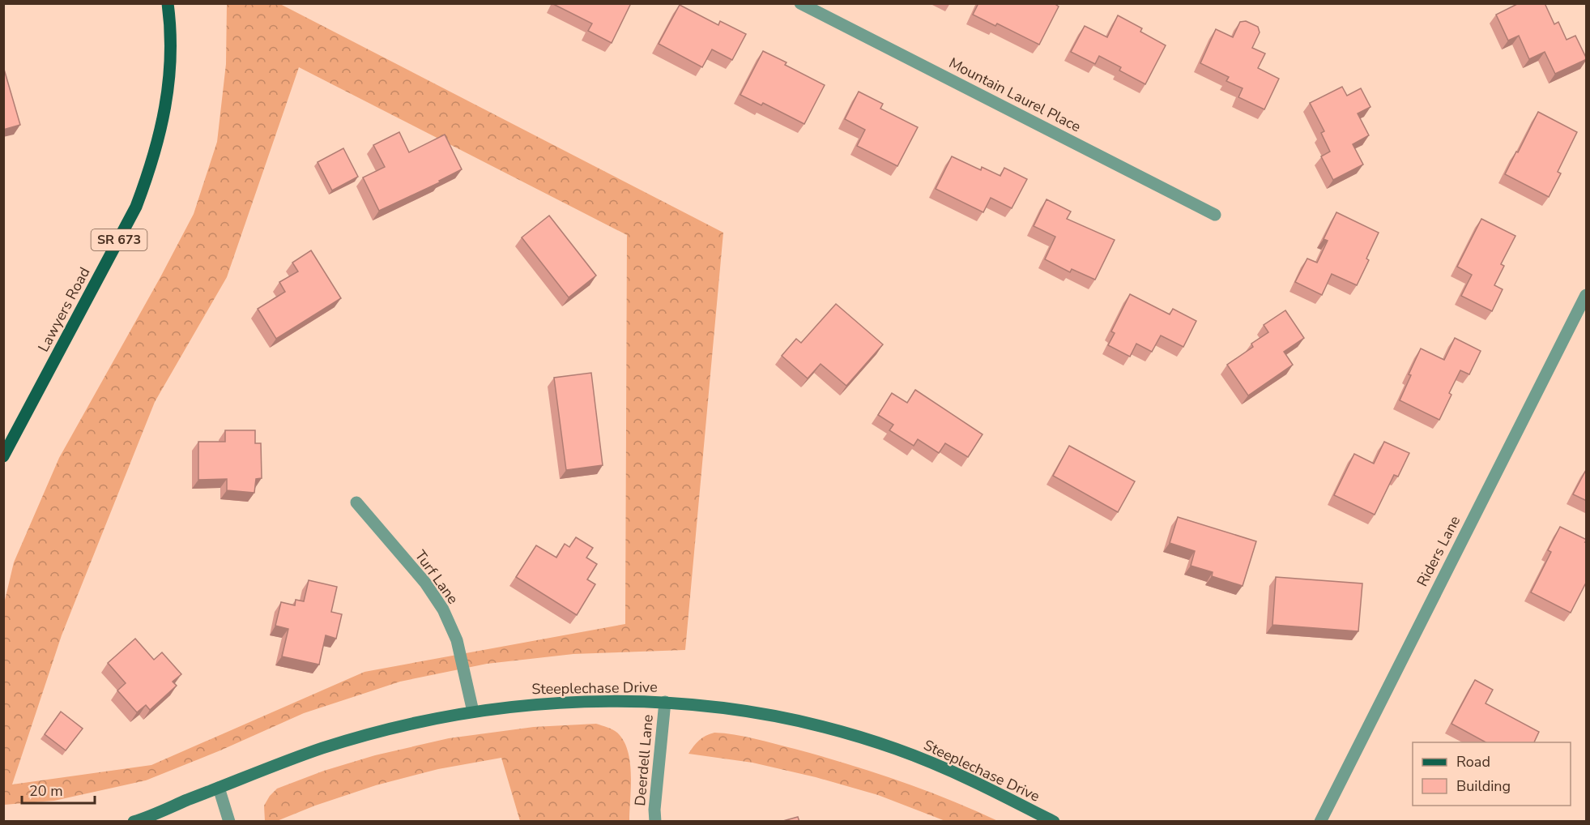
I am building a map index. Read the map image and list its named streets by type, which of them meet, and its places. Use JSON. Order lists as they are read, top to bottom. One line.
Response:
{"streets":{"main road":["SR 673","Lawyers Road"],"street":["Mountain Laurel Place","Riders Lane","Turf Lane","Steeplechase Drive","Deerdell Lane"]},"crossings":[["Turf Lane","Steeplechase Drive"],["Steeplechase Drive","Deerdell Lane"]],"legend":["Road","Building"],"scale_bar":"20 m"}
